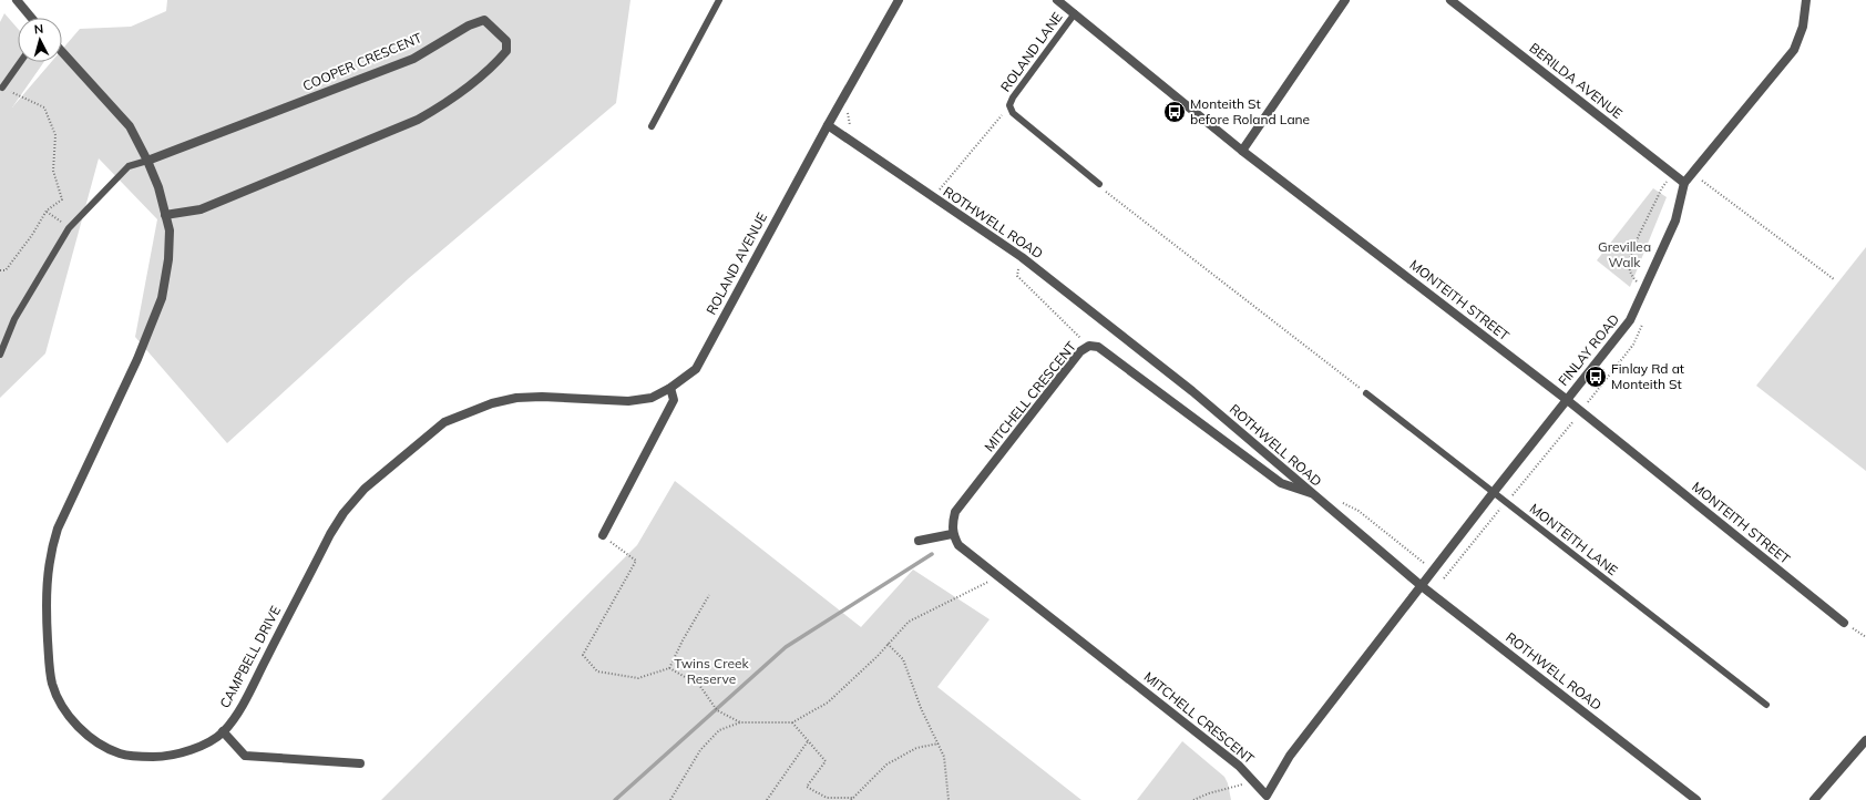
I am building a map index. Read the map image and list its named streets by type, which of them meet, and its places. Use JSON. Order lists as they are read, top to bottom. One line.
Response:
{"streets":{"street":["COOPER CRESCENT","BERILDA AVENUE","ROTHWELL ROAD","ROLAND AVENUE","MONTEITH STREET","FINLAY ROAD","MITCHELL CRESCENT","CAMPBELL DRIVE"],"lane":["ROLAND LANE","MONTEITH LANE"]},"crossings":[["ROLAND LANE","MONTEITH STREET"],["COOPER CRESCENT","CAMPBELL DRIVE"],["BERILDA AVENUE","FINLAY ROAD"],["ROTHWELL ROAD","ROLAND AVENUE"],["ROTHWELL ROAD","FINLAY ROAD"],["ROTHWELL ROAD","MITCHELL CRESCENT"],["ROLAND AVENUE","CAMPBELL DRIVE"],["MONTEITH STREET","FINLAY ROAD"],["FINLAY ROAD","MITCHELL CRESCENT"],["FINLAY ROAD","MONTEITH LANE"]],"parks":["Grevillea Walk","Twins Creek Reserve"],"places":{"bus stop":["Monteith St before Roland Lane","Finlay Rd at Monteith St"]},"north":"top"}
